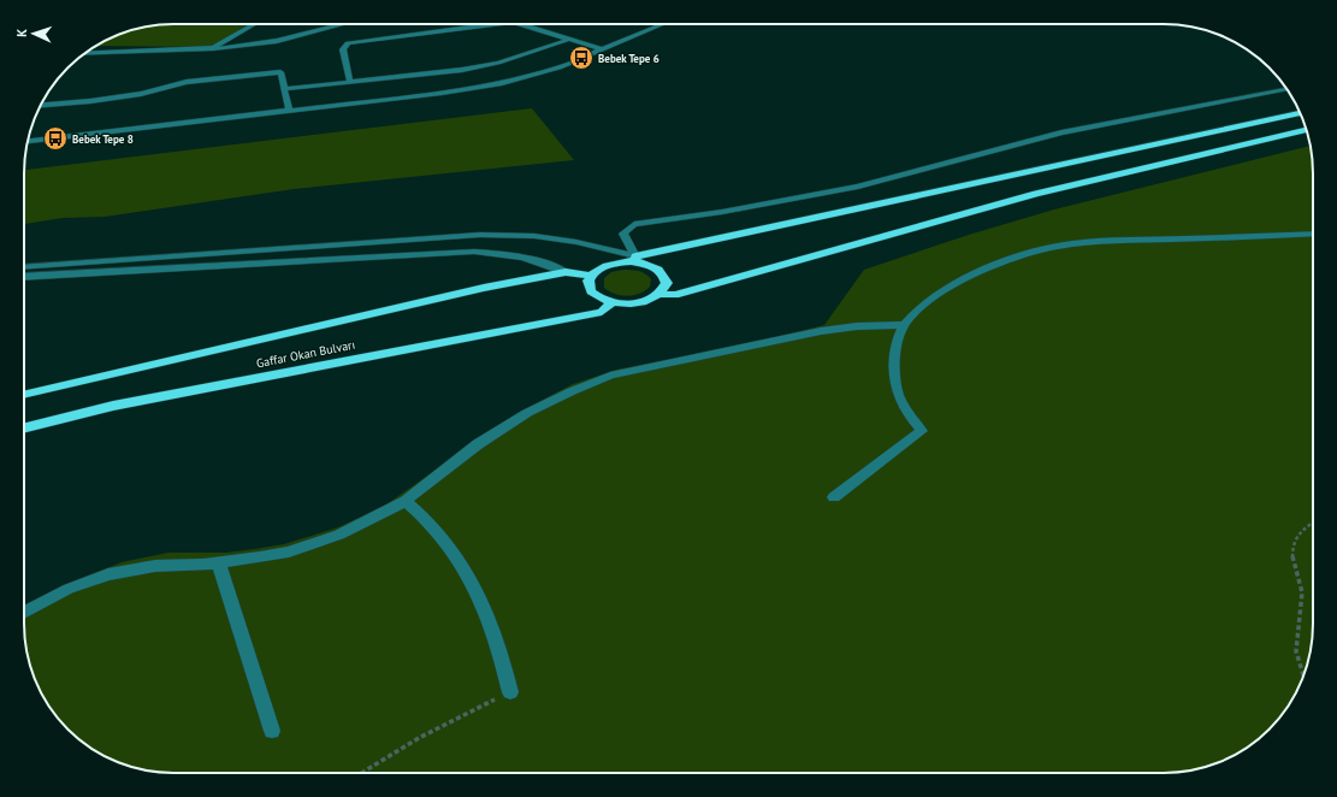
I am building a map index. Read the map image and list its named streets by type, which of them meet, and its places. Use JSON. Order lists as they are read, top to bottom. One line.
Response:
{"streets":{"highway":["Gaffar Okan Bulvarı"]},"places":{"bus stop":["Bebek Tepe 6","Bebek Tepe 8"]},"north":"left"}
